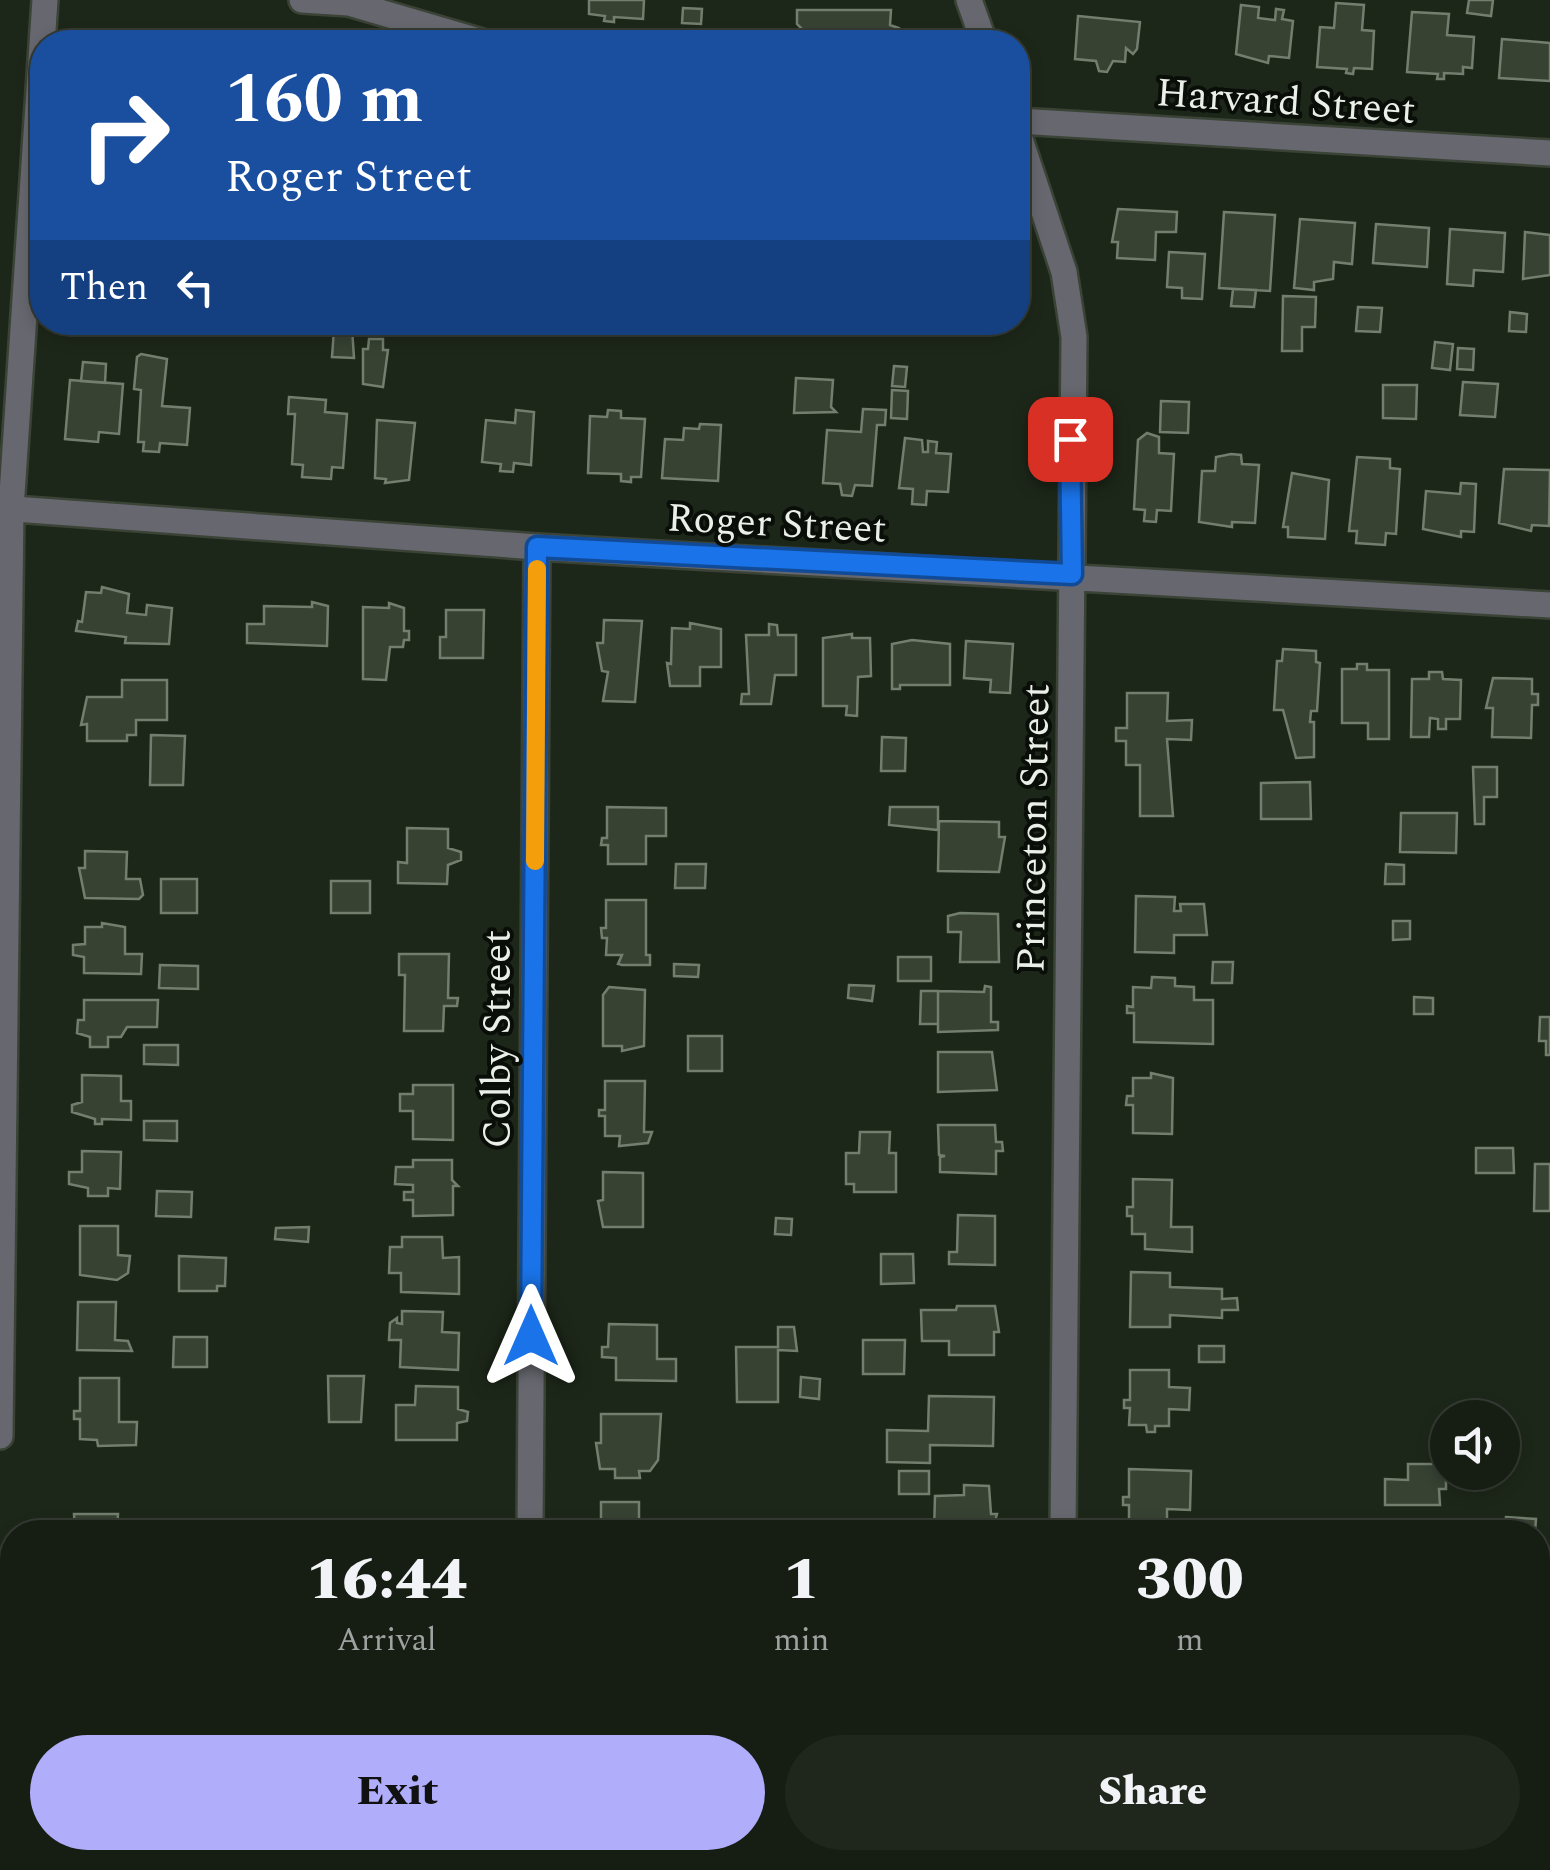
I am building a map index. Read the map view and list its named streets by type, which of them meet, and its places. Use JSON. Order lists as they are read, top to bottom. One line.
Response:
{"streets":{"street":["Harvard Street","Roger Street","Princeton Street","Colby Street"]},"crossings":[["Roger Street","Princeton Street"],["Roger Street","Colby Street"]],"page":{"turn":["160 m","Roger Street"],"then":"Then","eta":["16:44","Arrival","1","min","300","m"],"buttons":["Exit","Share"]}}
